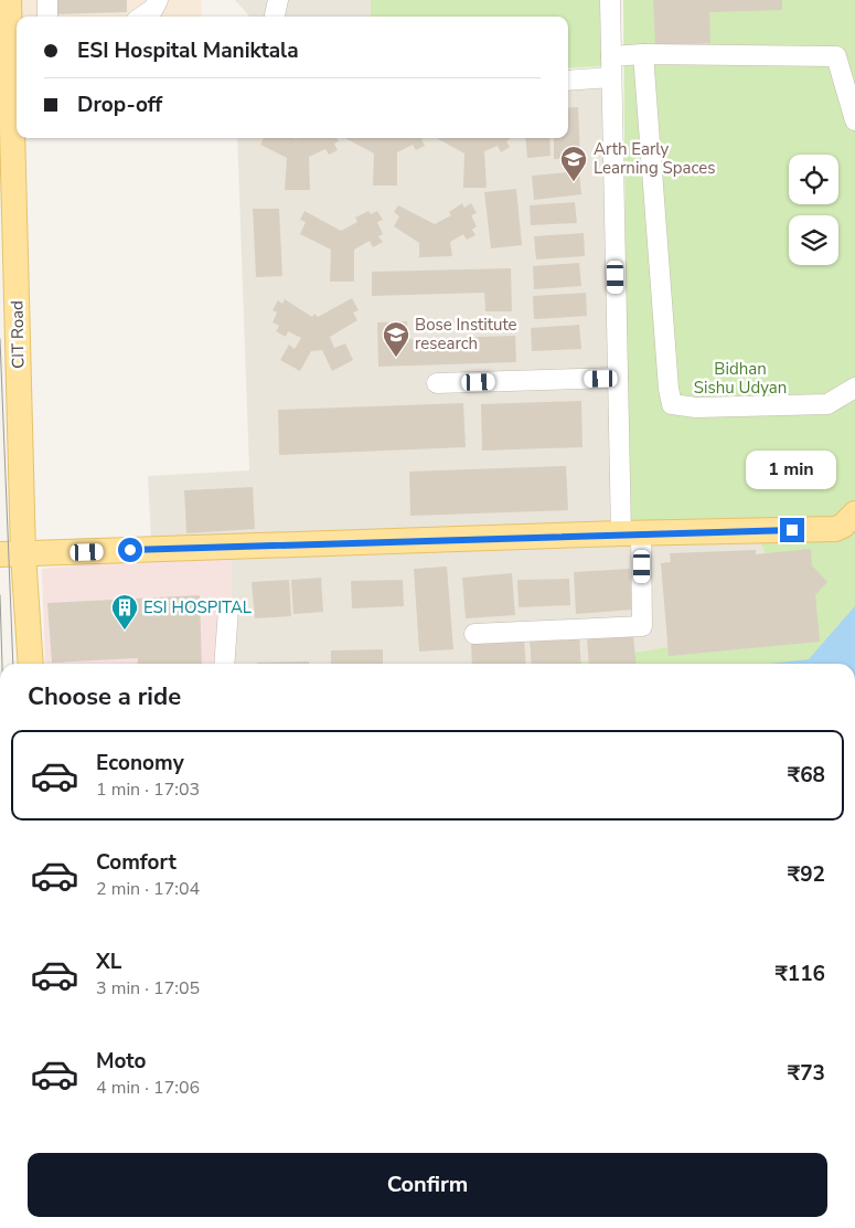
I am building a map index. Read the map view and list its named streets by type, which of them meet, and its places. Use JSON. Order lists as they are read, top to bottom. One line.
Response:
{"streets":{"main road":["CIT Road"]},"parks":["Bidhan Sishu Udyan"],"places":{"school or university":["Arth Early Learning Spaces","Bose Institute research"],"building":["ESI HOSPITAL"]},"page":{"banner":["ESI Hospital Maniktala","Drop-off"],"bubble":"1 min","heading":"Choose a ride","list":[{"name":"Economy","note":"1 min · 17:03","value":"₹68"},{"name":"Comfort","note":"2 min · 17:04","value":"₹92"},{"name":"XL","note":"3 min · 17:05","value":"₹116"},{"name":"Moto","note":"4 min · 17:06","value":"₹73"}],"buttons":"Confirm"}}
